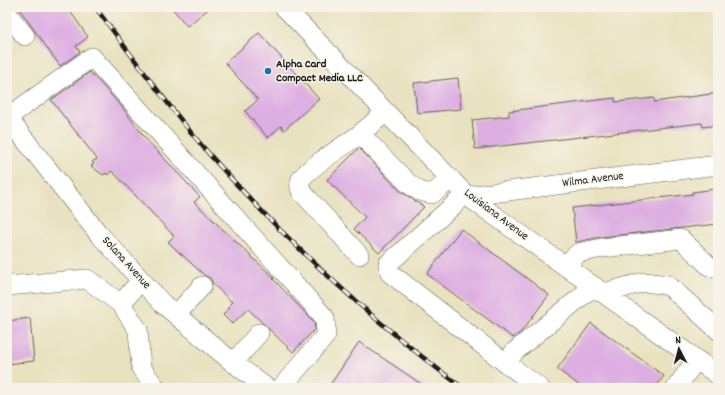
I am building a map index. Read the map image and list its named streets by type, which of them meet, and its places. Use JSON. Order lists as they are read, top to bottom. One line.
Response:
{"streets":{"street":["Wilma Avenue","Louisiana Avenue","Solana Avenue"]},"crossings":[["Wilma Avenue","Louisiana Avenue"]],"places":["Alpha Card Compact Media LLC"],"north":"top"}
